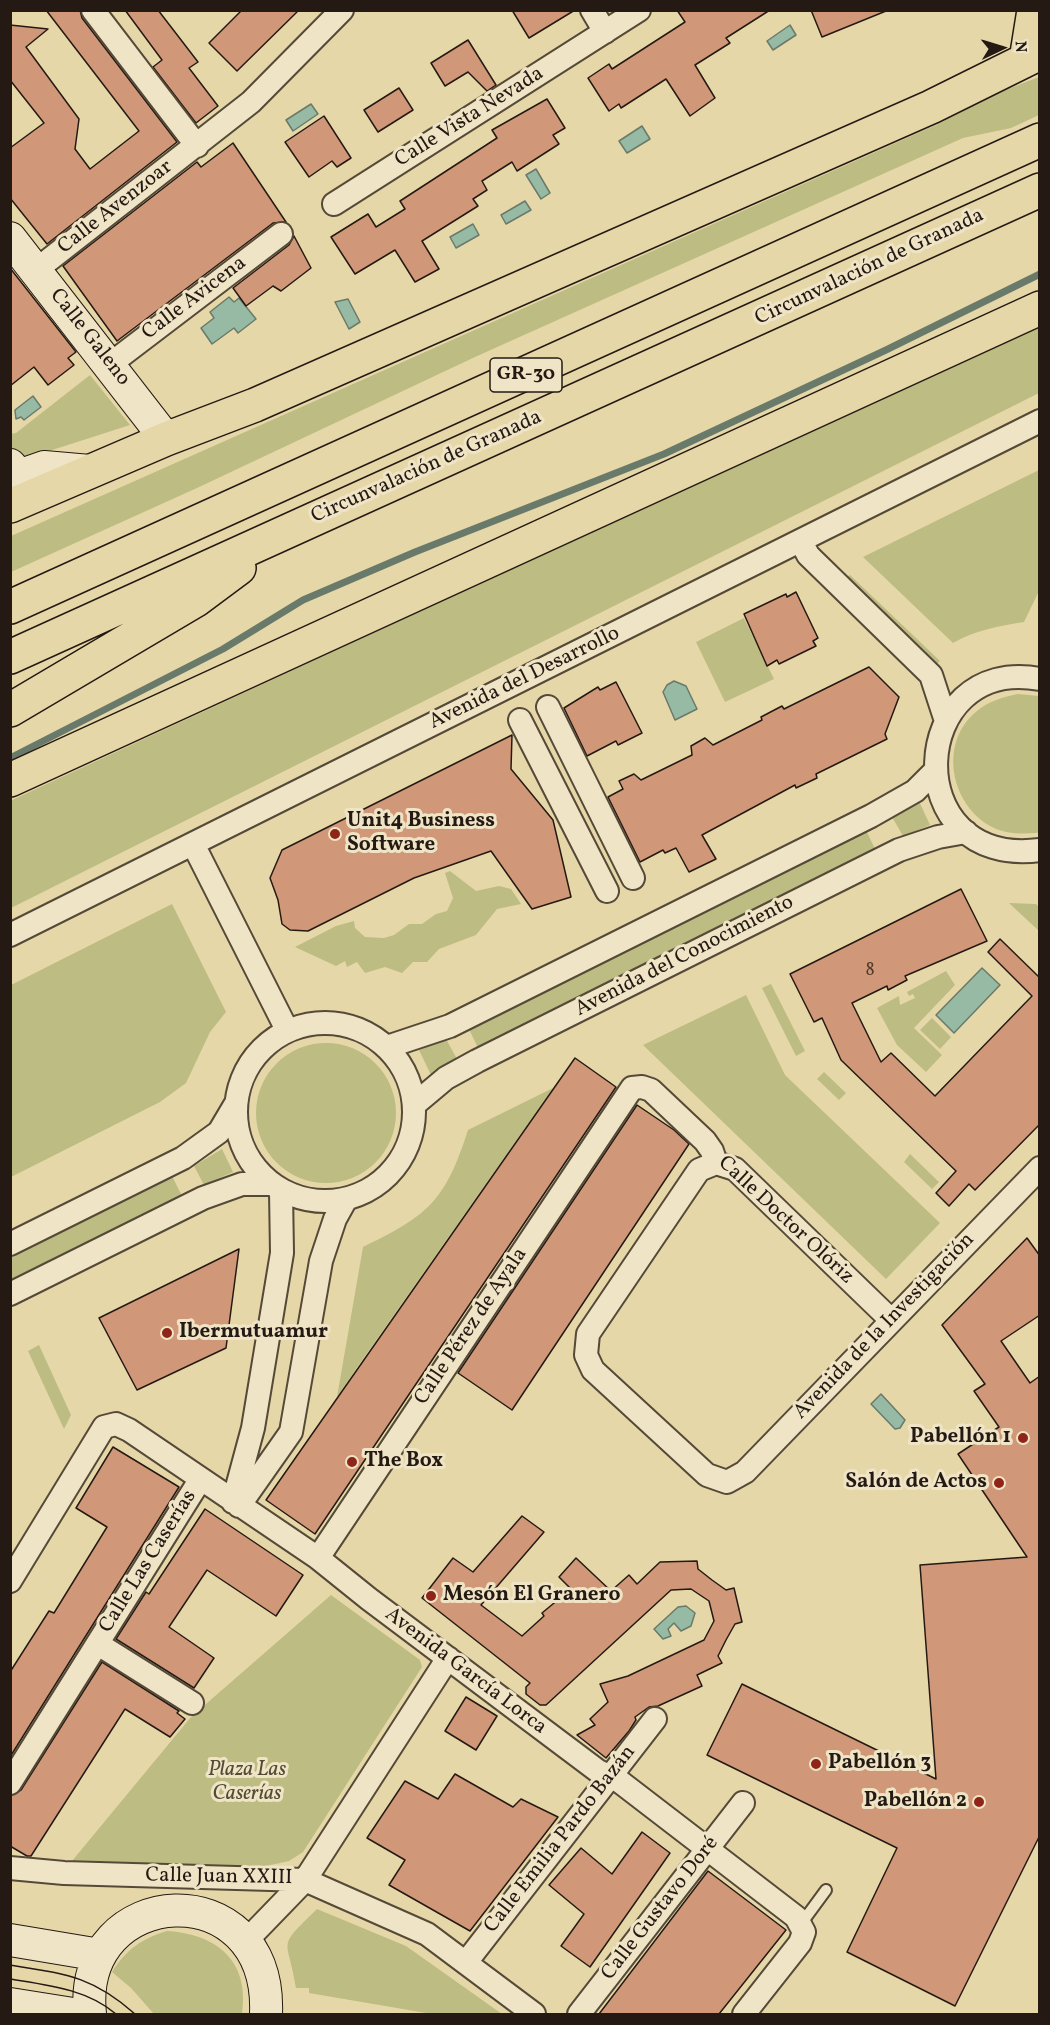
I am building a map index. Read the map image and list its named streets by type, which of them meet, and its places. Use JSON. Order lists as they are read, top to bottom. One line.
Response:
{"streets":{"main road":["Circunvalación de Granada","Calle Galeno","GR-30"],"street":["Calle Vista Nevada","Calle Avenzoar","Calle Avicena","Avenida del Desarrollo","Avenida del Conocimiento","Calle Doctor Olóriz","Calle Pérez de Ayala","Avenida de la Investigación","Calle Las Caserías","Avenida García Lorca","Calle Emilia Pardo Bazán","Calle Juan XXIII","Calle Gustavo Doré"]},"crossings":[["Calle Avenzoar","Calle Galeno"],["Calle Avicena","Calle Galeno"],["Calle Doctor Olóriz","Calle Pérez de Ayala"],["Calle Doctor Olóriz","Avenida de la Investigación"],["Calle Pérez de Ayala","Avenida García Lorca"],["Calle Las Caserías","Avenida García Lorca"],["Avenida García Lorca","Calle Emilia Pardo Bazán"],["Avenida García Lorca","Calle Gustavo Doré"],["Calle Emilia Pardo Bazán","Calle Juan XXIII"]],"parks":["Plaza Las Caserías"],"places":["Unit4 Business Software","Ibermutuamur","Pabellón 1","The Box","Salón de Actos","Mesón El Granero","Pabellón 3","Pabellón 2"],"house_numbers":["8"],"north":"right"}
